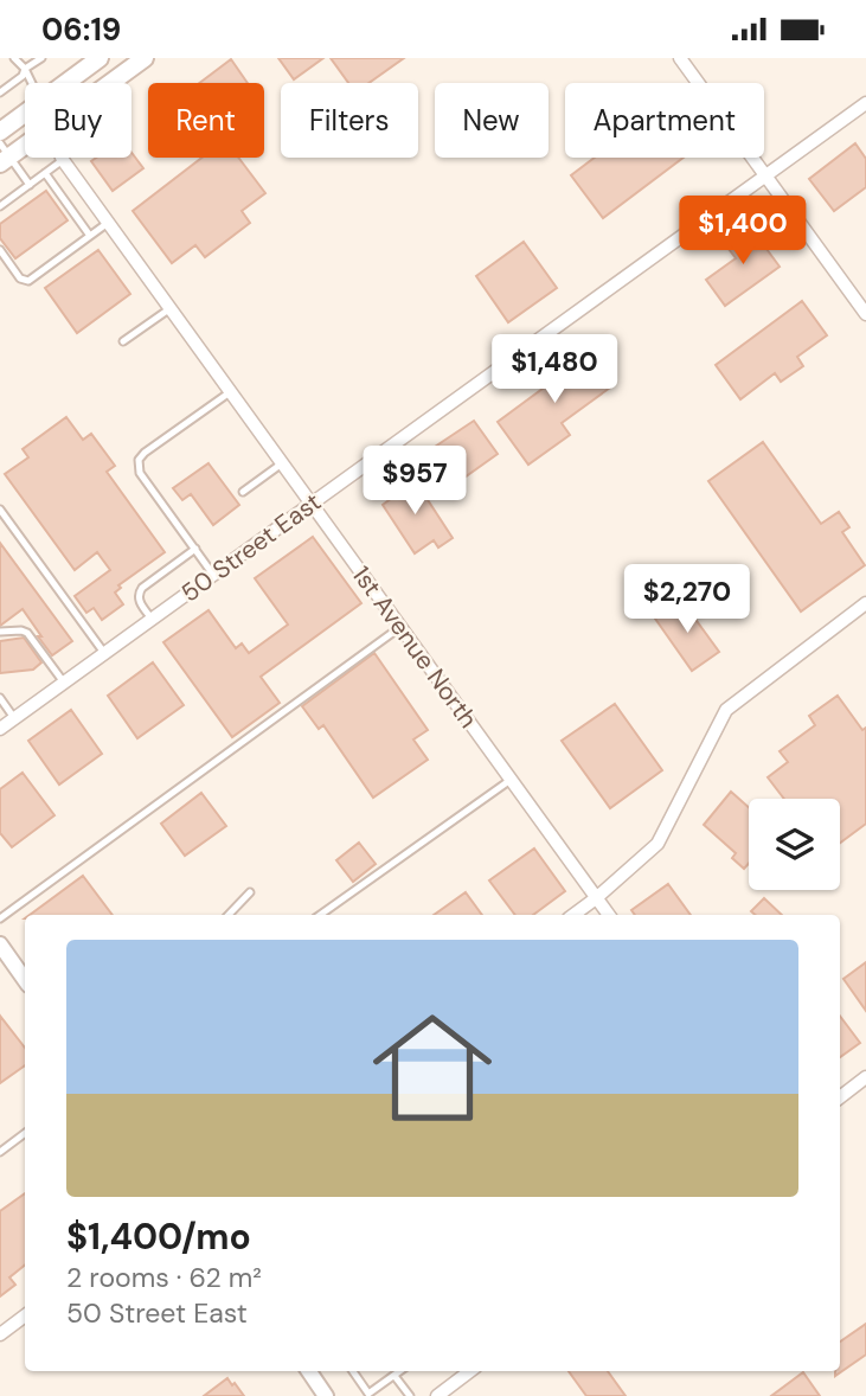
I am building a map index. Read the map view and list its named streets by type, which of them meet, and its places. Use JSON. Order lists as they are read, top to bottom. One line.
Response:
{"streets":{"street":["50 Street East","1st Avenue North"]},"crossings":[["50 Street East","1st Avenue North"]],"page":{"status":"06:19","chip":["Buy","Rent","Filters","New","Apartment"],"price":["$1,400","$1,480","$957","$2,270"],"list":[{"name":"$1,400/mo","note":"2 rooms · 62 m² · 50 Street East"}]}}
